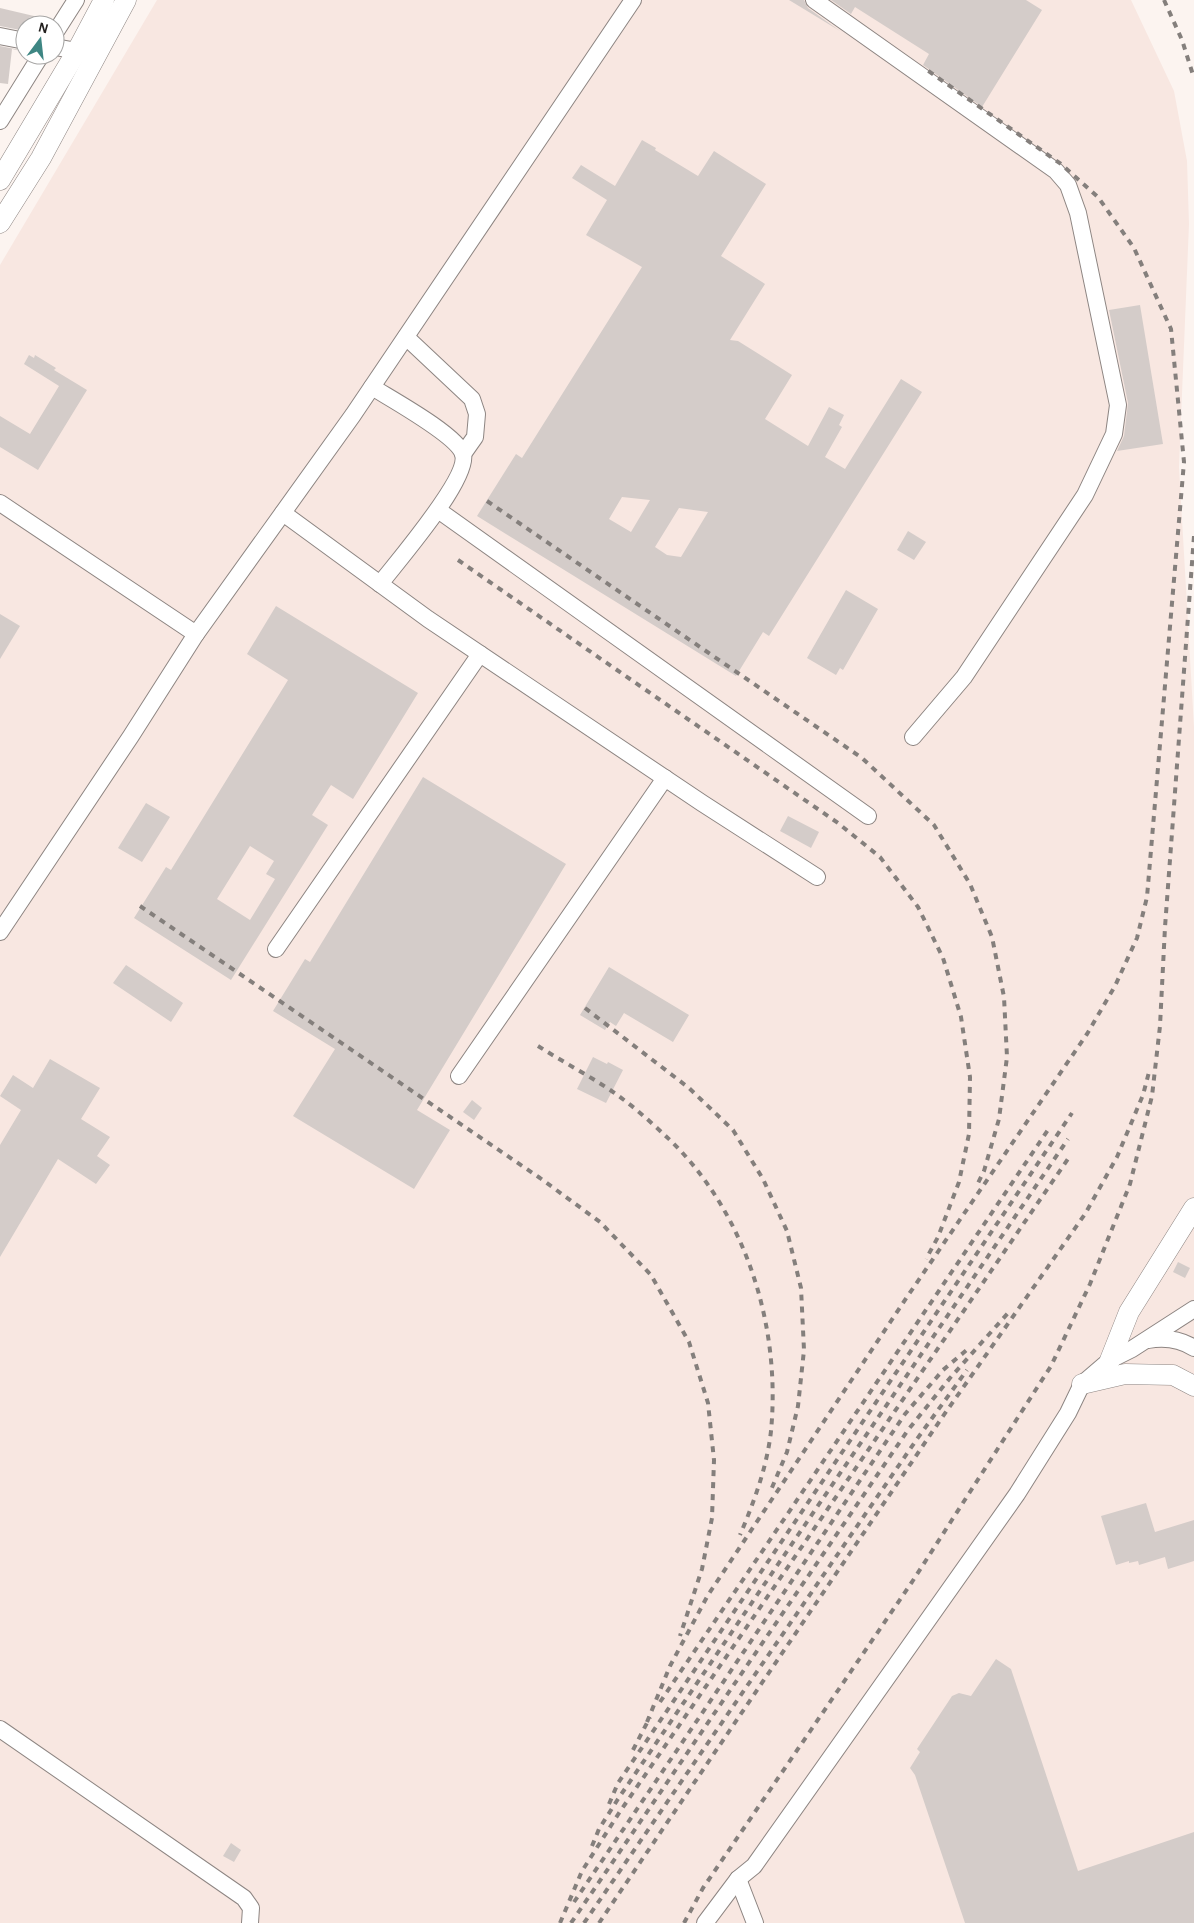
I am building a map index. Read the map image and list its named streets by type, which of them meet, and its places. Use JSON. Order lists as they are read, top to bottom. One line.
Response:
{"north":"top"}
